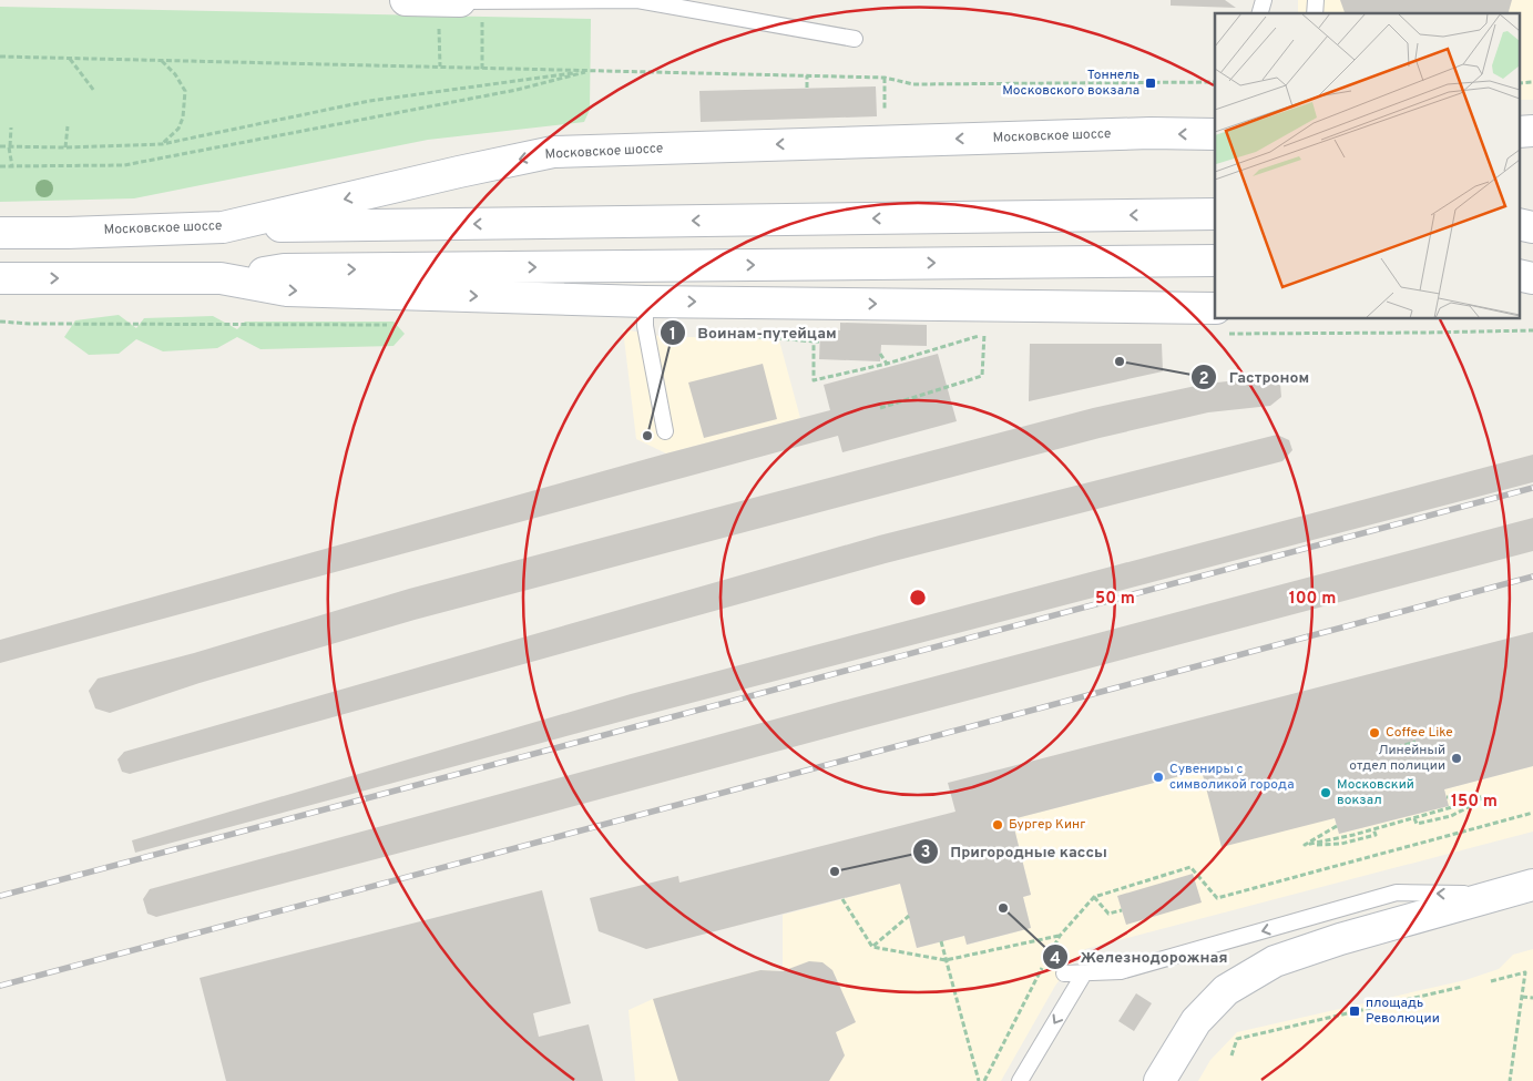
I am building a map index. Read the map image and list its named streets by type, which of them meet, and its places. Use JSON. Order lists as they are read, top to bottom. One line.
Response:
{"streets":{"main road":["Московское шоссе"]},"places":{"transit":["Тоннель Московского вокзала","площадь Революции"],"other":["Гастроном","Воинам-путейцам","Coffee Like","Линейный отдел полиции","Сувениры с символикой города","Московский вокзал","Бургер Кинг","Пригородные кассы","Железнодорожная"]},"rings":["50 m","100 m","150 m"]}
